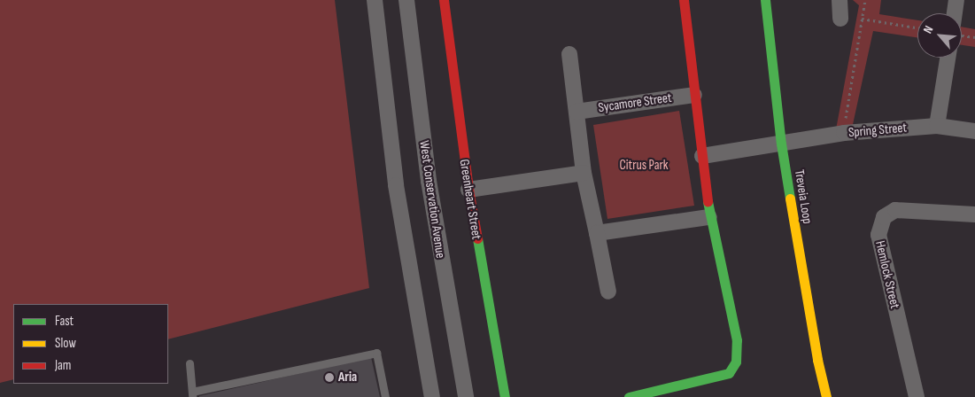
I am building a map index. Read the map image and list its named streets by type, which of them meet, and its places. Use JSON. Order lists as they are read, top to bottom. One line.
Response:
{"streets":{"street":["Sycamore Street","Spring Street","Treveia Loop","West Conservation Avenue","Greenheart Street","Hemlock Street"]},"crossings":[["Spring Street","Treveia Loop"]],"parks":["Citrus Park"],"places":["Aria"],"legend":["Fast","Slow","Jam"],"north":"top left"}
